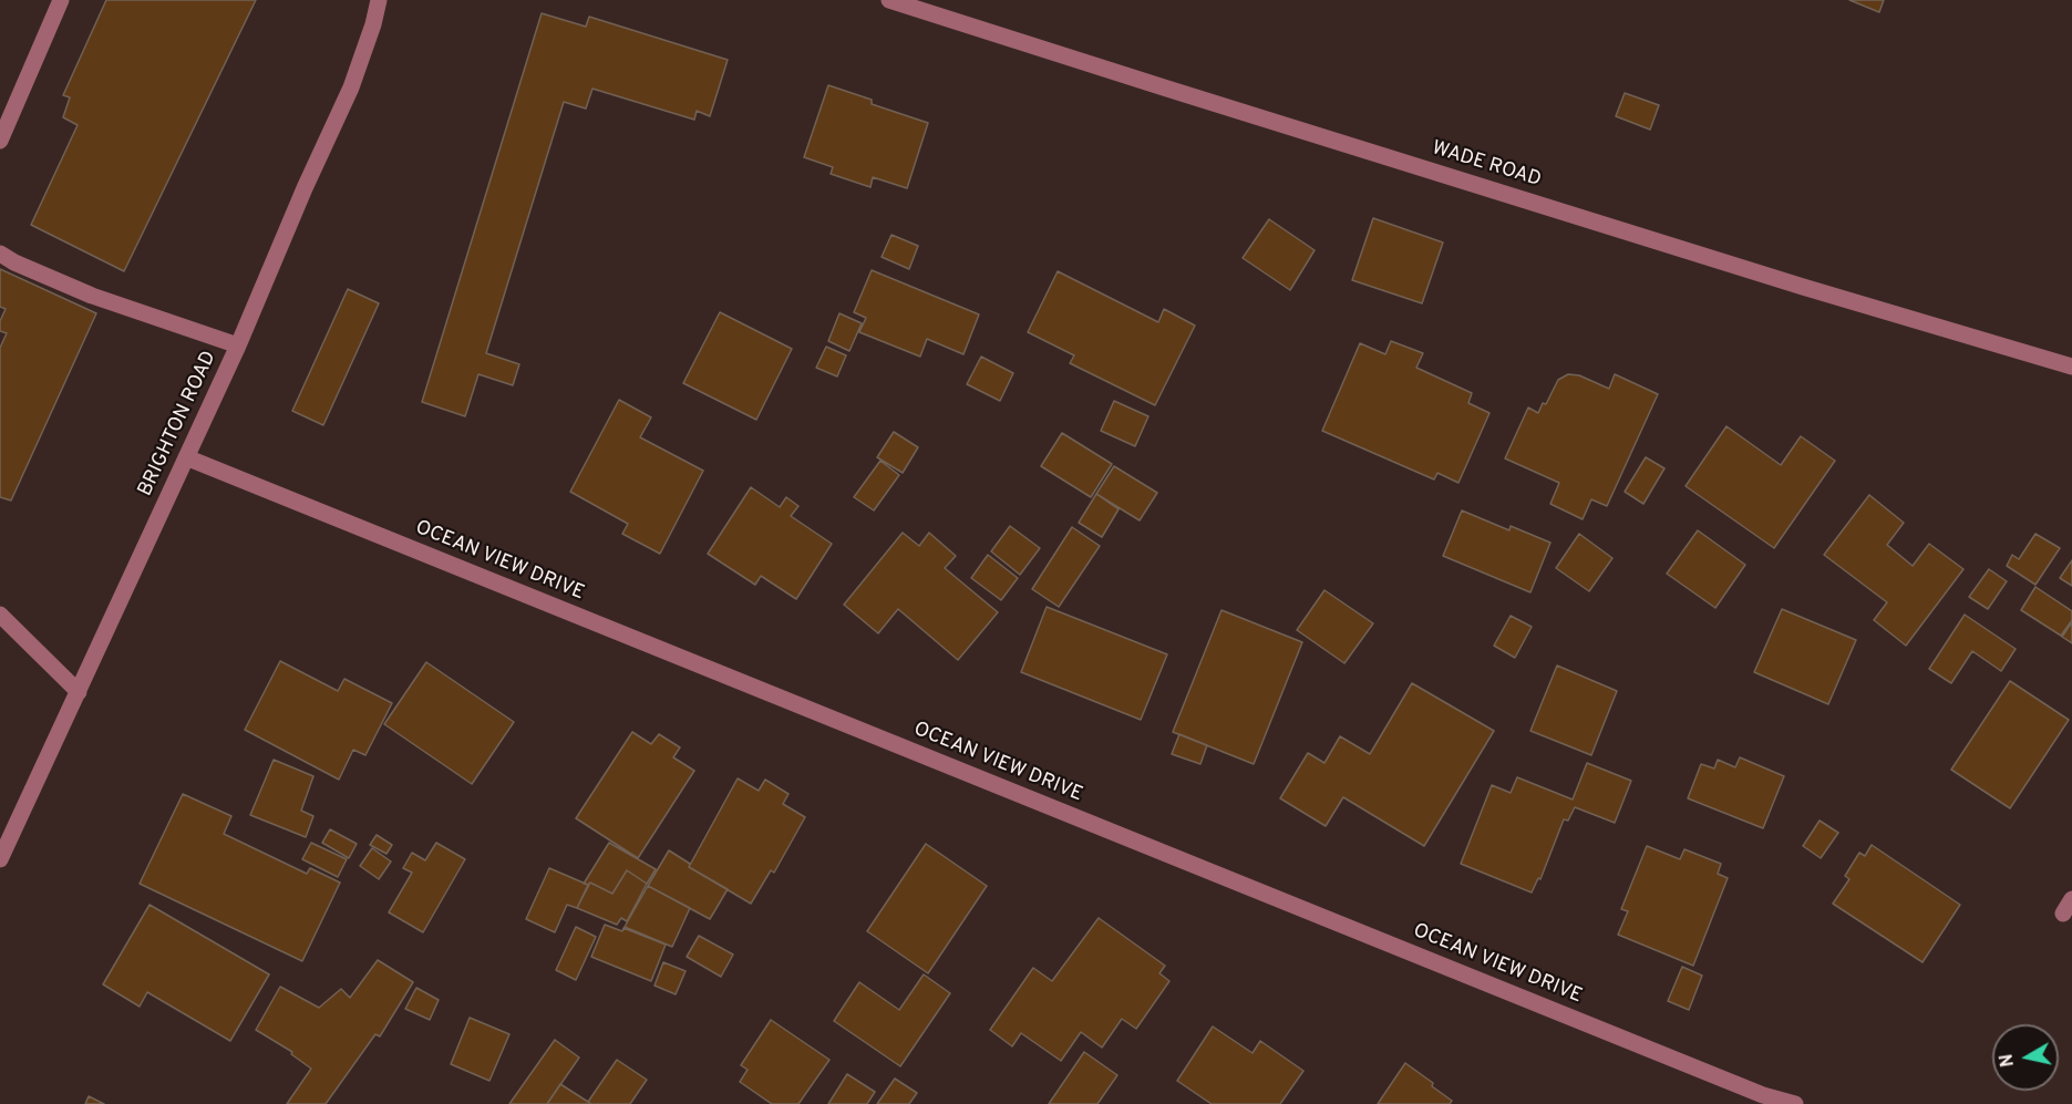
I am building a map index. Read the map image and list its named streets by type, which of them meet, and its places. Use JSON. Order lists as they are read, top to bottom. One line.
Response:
{"streets":{"street":["WADE ROAD","BRIGHTON ROAD","OCEAN VIEW DRIVE"]},"crossings":[["BRIGHTON ROAD","OCEAN VIEW DRIVE"]],"north":"left"}
